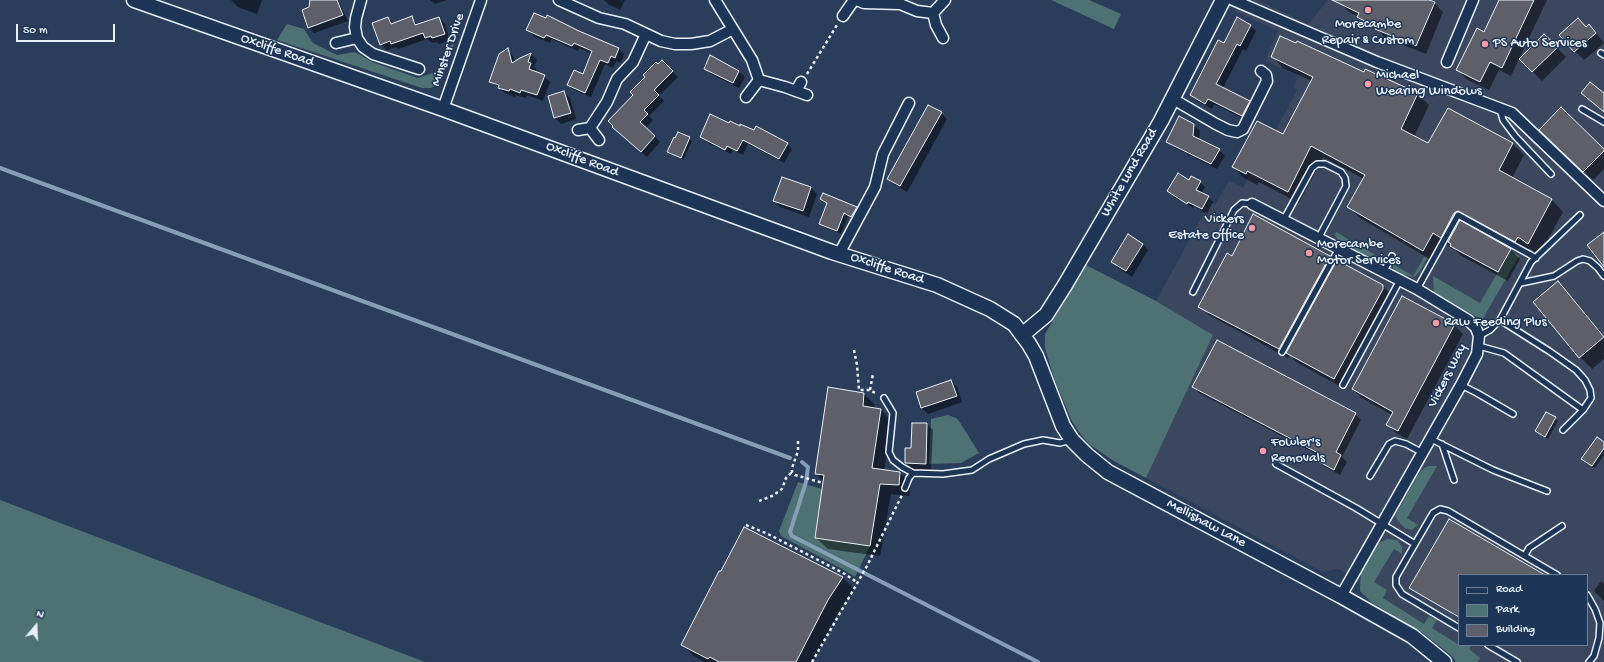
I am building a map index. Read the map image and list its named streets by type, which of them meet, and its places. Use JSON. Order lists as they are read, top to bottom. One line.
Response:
{"streets":{"main road":["Oxcliffe Road","White Lund Road","Mellishaw Lane"],"street":["Minster Drive","Vickers Way"]},"crossings":[["Minster Drive","Oxcliffe Road"],["Oxcliffe Road","White Lund Road"],["Oxcliffe Road","Mellishaw Lane"],["White Lund Road","Mellishaw Lane"],["Vickers Way","Mellishaw Lane"]],"places":["Morecambe Repair & Custom","PS Auto Services","Michael Wearing Windows","Vickers Estate Office","Morecambe Motor Services","Raw Feeding Plus","Fowler's Removals"],"legend":["Road","Park","Building"],"scale_bar":"50 m","north":"top"}
